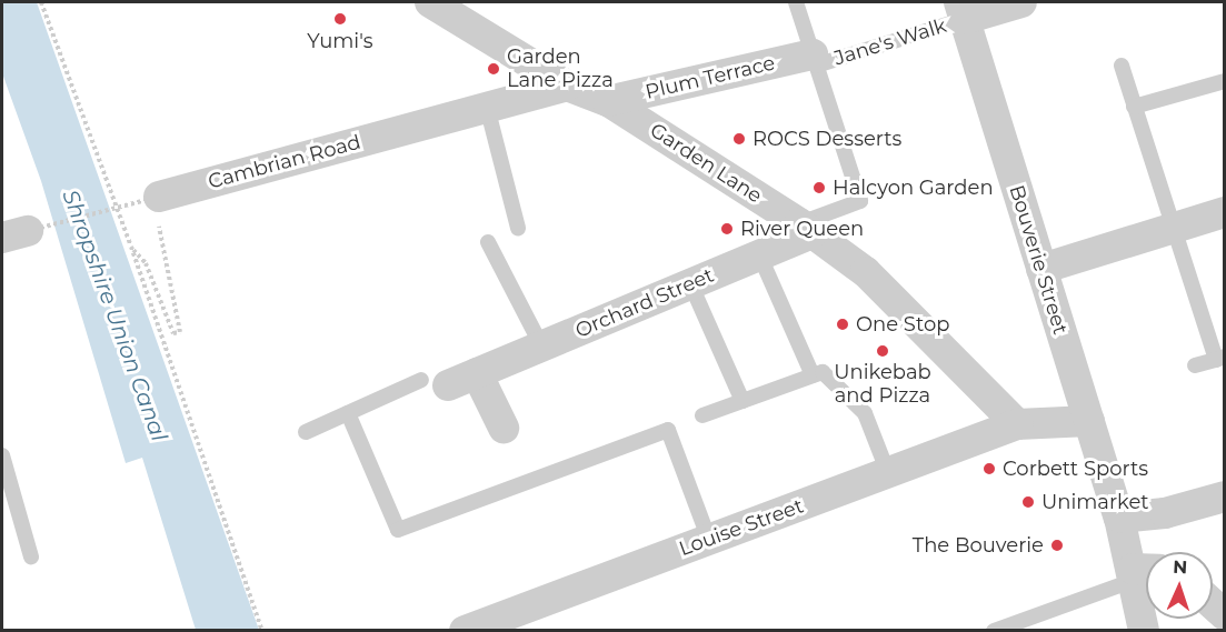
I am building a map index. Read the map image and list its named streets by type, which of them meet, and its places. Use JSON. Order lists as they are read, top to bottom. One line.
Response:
{"streets":{"street":["Plum Terrace","Cambrian Road","Garden Lane","Bouverie Street","Orchard Street","Louise Street"],"lane":["Jane's Walk"]},"crossings":[["Jane's Walk","Plum Terrace"],["Jane's Walk","Bouverie Street"],["Plum Terrace","Garden Lane"],["Cambrian Road","Garden Lane"],["Garden Lane","Orchard Street"],["Garden Lane","Louise Street"]],"water":["Shropshire Union Canal"],"places":["Yumi's","Garden Lane Pizza","ROCS Desserts","Halcyon Garden","River Queen","One Stop","Unikebab and Pizza","Corbett Sports","Unimarket","The Bouverie"],"north":"top"}
